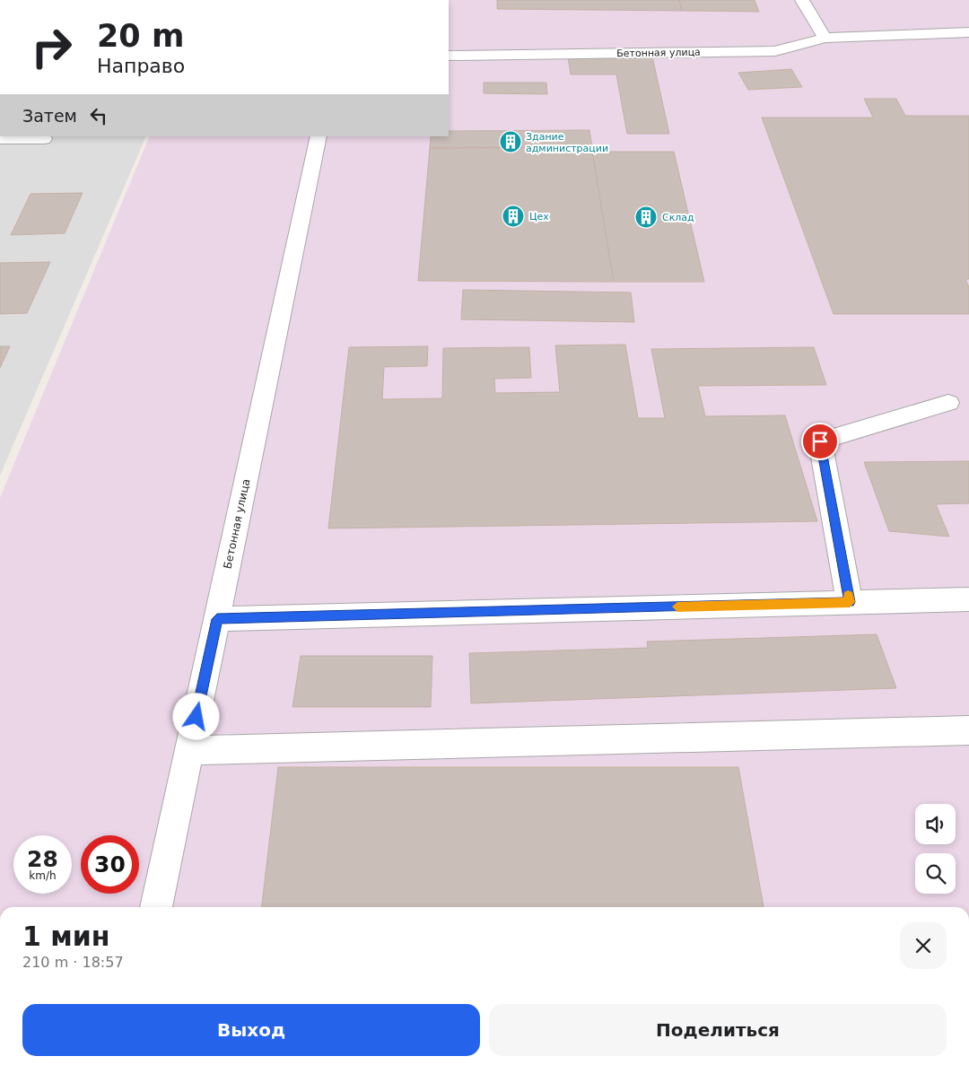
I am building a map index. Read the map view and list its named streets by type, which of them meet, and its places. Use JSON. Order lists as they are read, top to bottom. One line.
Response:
{"streets":{"street":["Бетонная улица"]},"places":{"building":["Здание администрации","Цех","Склад"]},"page":{"turn":["20 m","Направо"],"then":"Затем","speed":"28 km/h","limit":"30","heading":["1 мин","210 m · 18:57"],"buttons":["Выход","Поделиться"]}}
